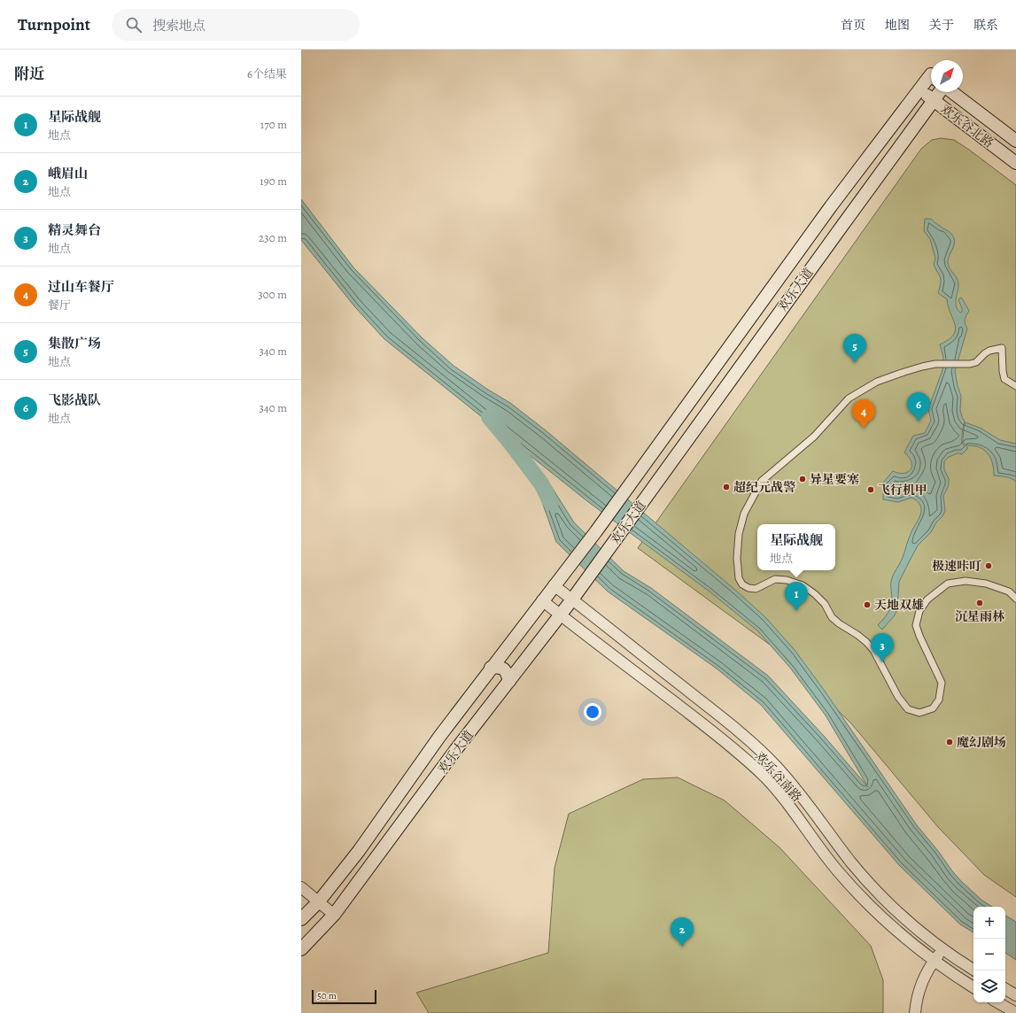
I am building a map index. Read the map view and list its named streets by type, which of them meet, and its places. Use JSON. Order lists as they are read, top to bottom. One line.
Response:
{"streets":{"main road":["欢乐谷北路","欢乐大道"],"street":["欢乐谷南路"]},"crossings":[["欢乐谷北路","欢乐大道"],["欢乐大道","欢乐谷南路"]],"places":["异星要塞","超纪元战警","飞行机甲","极速咔叮","沉星雨林","天地双雄","魔幻剧场"],"scale_bar":"50 m","north":"top right","page":{"header":"Turnpoint","search":"搜索地点","nav":["首页","地图","关于","联系"],"heading":["附近","6个结果"],"list":[{"mark":"1","name":"星际战舰","note":"地点","value":"170 m"},{"mark":"2","name":"峨眉山","note":"地点","value":"190 m"},{"mark":"3","name":"精灵舞台","note":"地点","value":"230 m"},{"mark":"4","name":"过山车餐厅","note":"餐厅","value":"300 m"},{"mark":"5","name":"集散广场","note":"地点","value":"340 m"},{"mark":"6","name":"飞影战队","note":"地点","value":"340 m"}],"pins":["5","6","4","1","3","2"],"popup":["星际战舰","地点"],"map_buttons":["+","−"],"scale":"50 m"}}
